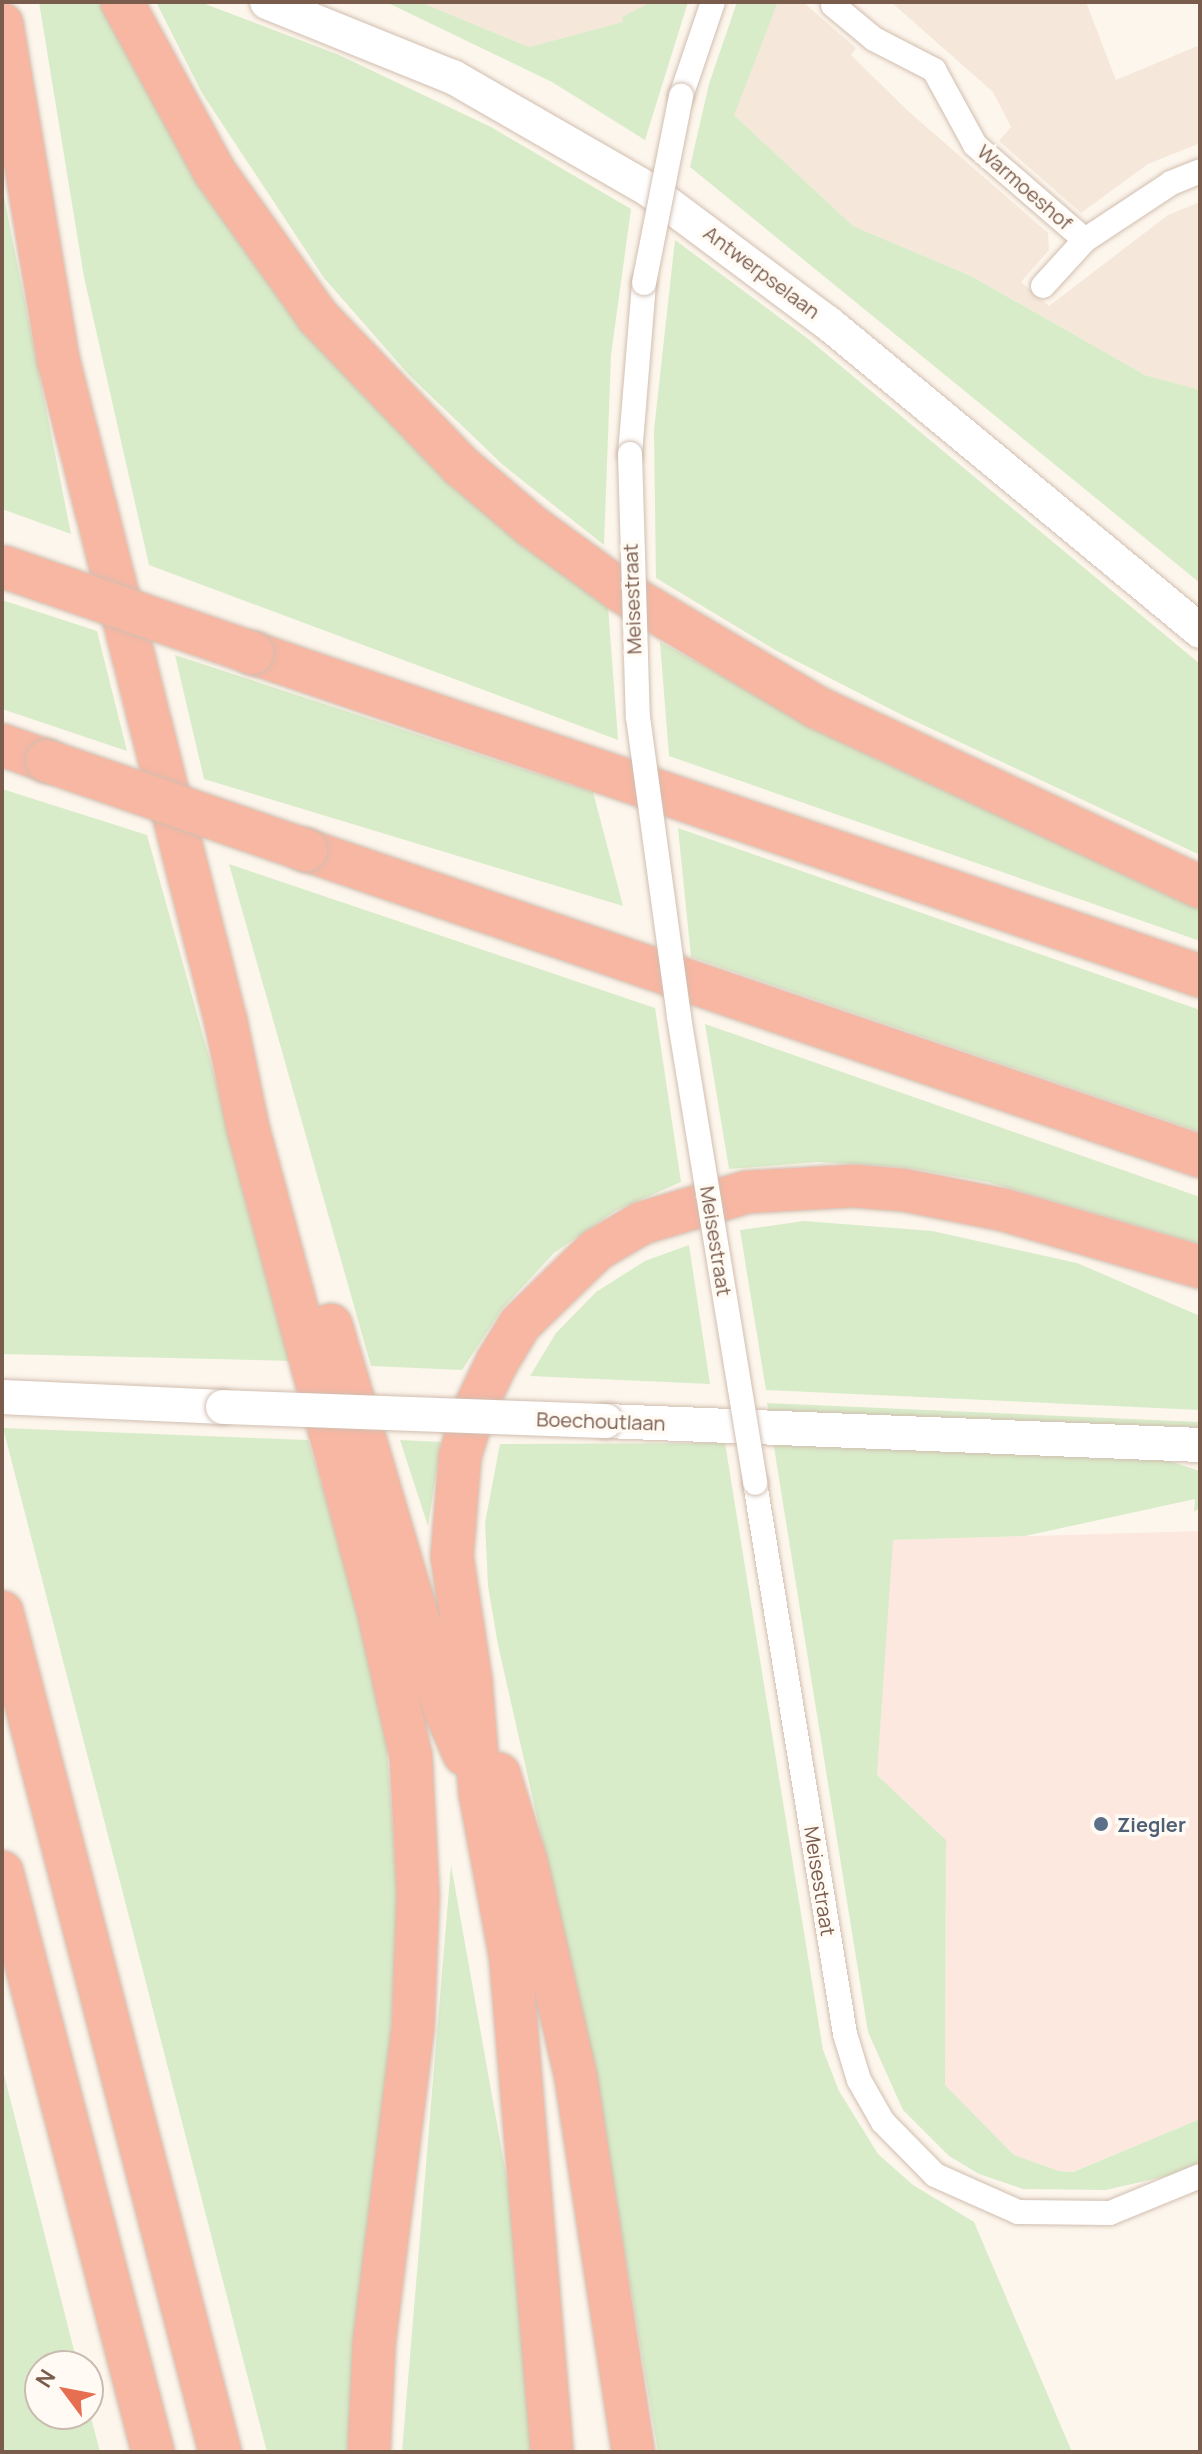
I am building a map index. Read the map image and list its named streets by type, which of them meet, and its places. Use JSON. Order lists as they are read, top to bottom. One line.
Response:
{"streets":{"main road":["Antwerpselaan","Boechoutlaan"],"street":["Warmoeshof","Meisestraat"]},"places":["Ziegler"],"north":"top left"}
